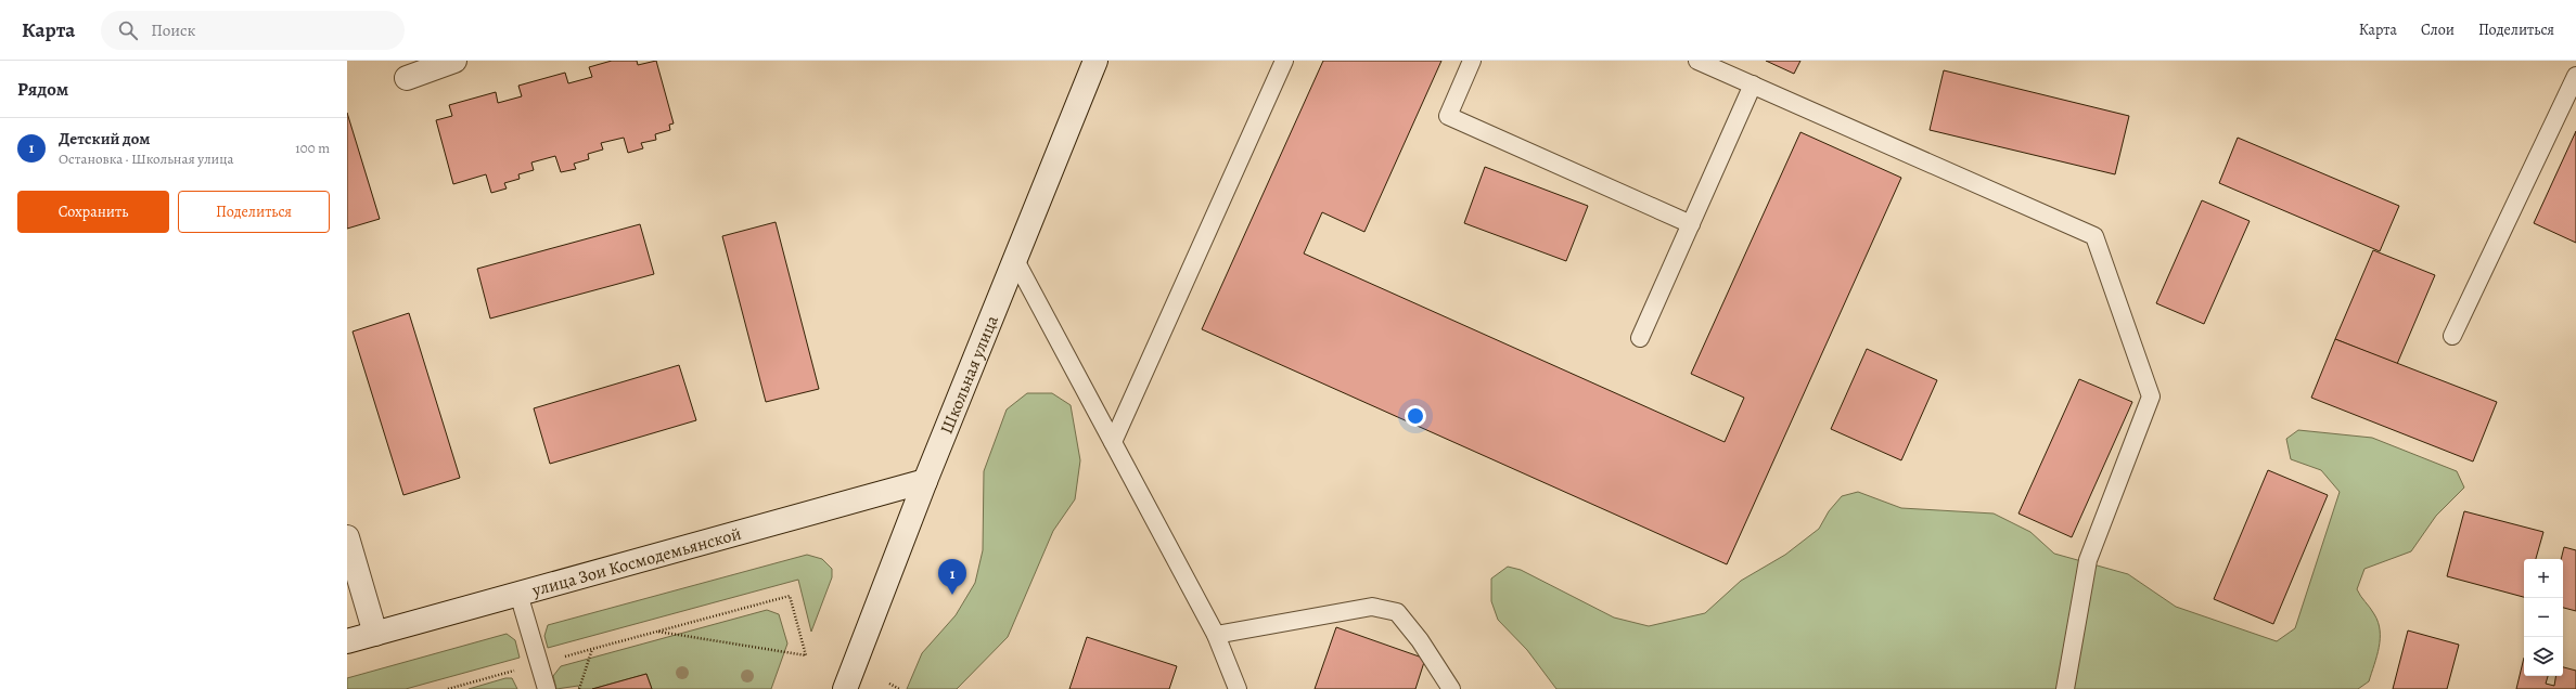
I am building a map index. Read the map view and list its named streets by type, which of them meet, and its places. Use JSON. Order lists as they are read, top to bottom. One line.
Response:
{"streets":{"street":["Школьная улица","улица Зои Космодемьянской"]},"crossings":[["Школьная улица","улица Зои Космодемьянской"]],"page":{"header":"Карта","search":"Поиск","nav":["Карта","Слои","Поделиться"],"heading":"Рядом","list":[{"mark":"1","name":"Детский дом","note":"Остановка · Школьная улица","value":"100 m"}],"buttons":["Сохранить","Поделиться"],"map_buttons":["+","−"],"pins":"1"}}
